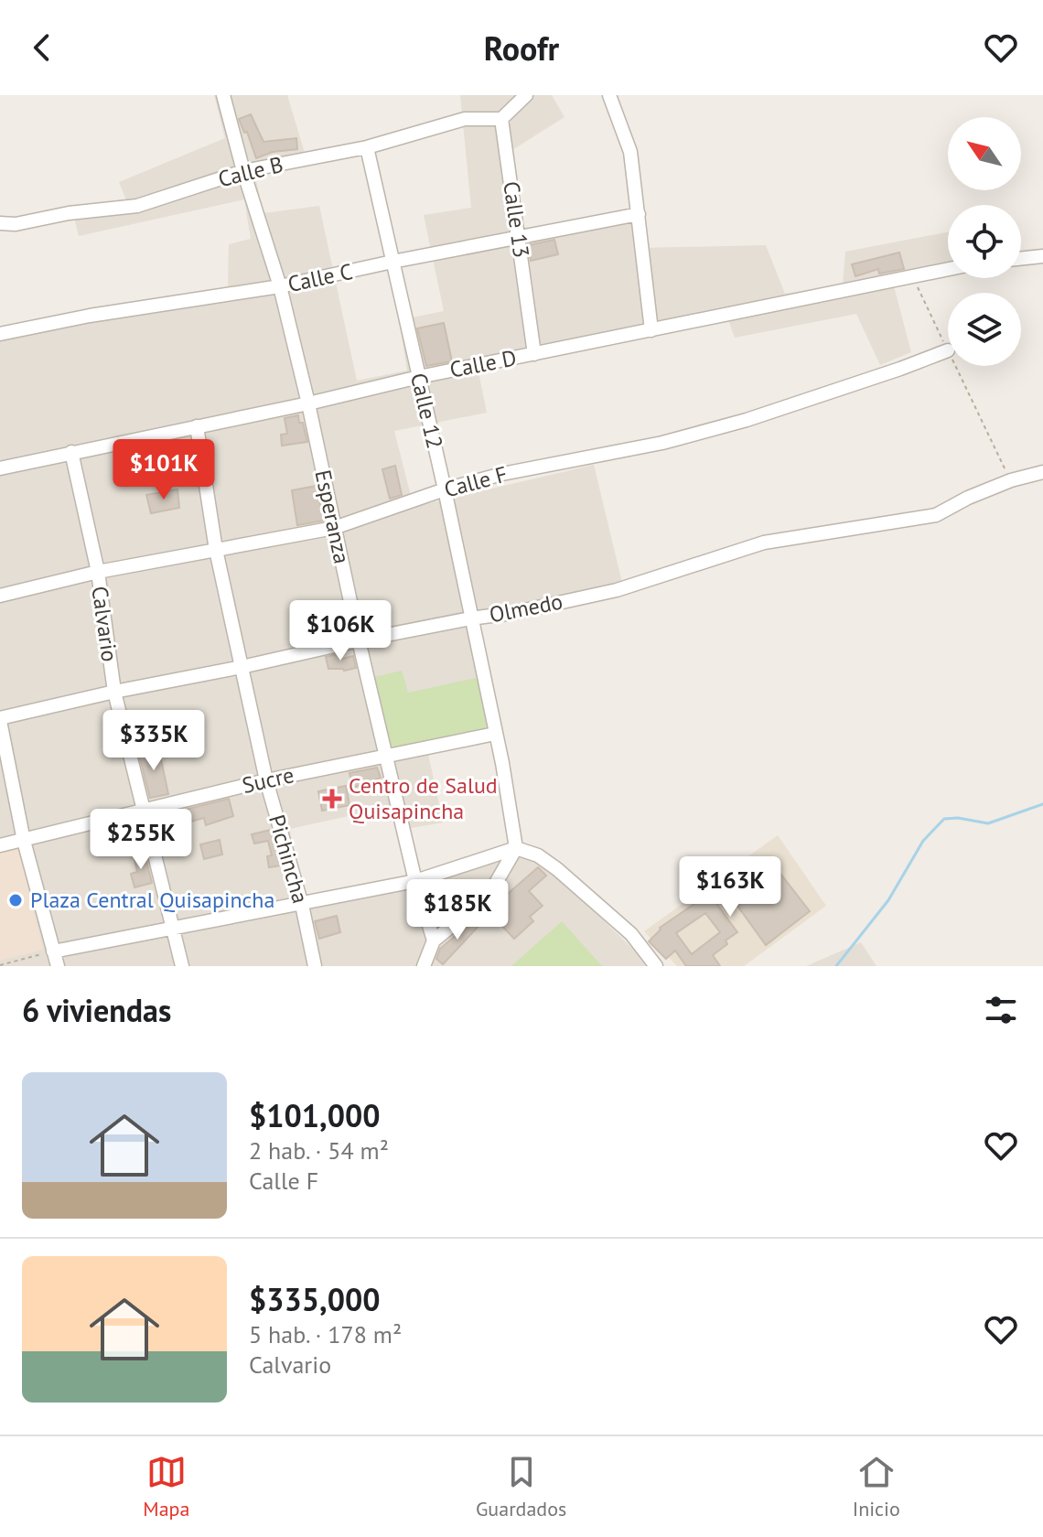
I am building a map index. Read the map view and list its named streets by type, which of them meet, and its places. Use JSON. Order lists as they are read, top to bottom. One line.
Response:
{"streets":{"street":["Calle B","Calle 13","Calle C","Calle D","Calle 12","Calle F","Esperanza","Olmedo","Calvario","Sucre","Pichincha"]},"crossings":[["Calle B","Calle 13"],["Calle B","Calle 12"],["Calle B","Esperanza"],["Calle 13","Calle C"],["Calle 13","Calle D"],["Calle C","Calle 12"],["Calle C","Esperanza"],["Calle D","Calle 12"],["Calle D","Esperanza"],["Calle D","Calvario"],["Calle D","Pichincha"],["Calle 12","Calle F"],["Calle 12","Olmedo"],["Calle 12","Sucre"],["Calle F","Esperanza"],["Calle F","Calvario"],["Calle F","Pichincha"],["Esperanza","Olmedo"],["Esperanza","Sucre"],["Olmedo","Calvario"],["Olmedo","Pichincha"],["Calvario","Sucre"],["Sucre","Pichincha"]],"places":{"health":["Centro de Salud Quisapincha"],"other":["Plaza Central Quisapincha"]},"north":"top left","page":{"header":"Roofr","price":["$101K","$106K","$335K","$255K","$163K","$185K"],"heading":"6 viviendas","list":[{"name":"$101,000","note":"2 hab. · 54 m² · Calle F"},{"name":"$335,000","note":"5 hab. · 178 m² · Calvario"}],"tabs":["Mapa","Guardados","Inicio"]}}
